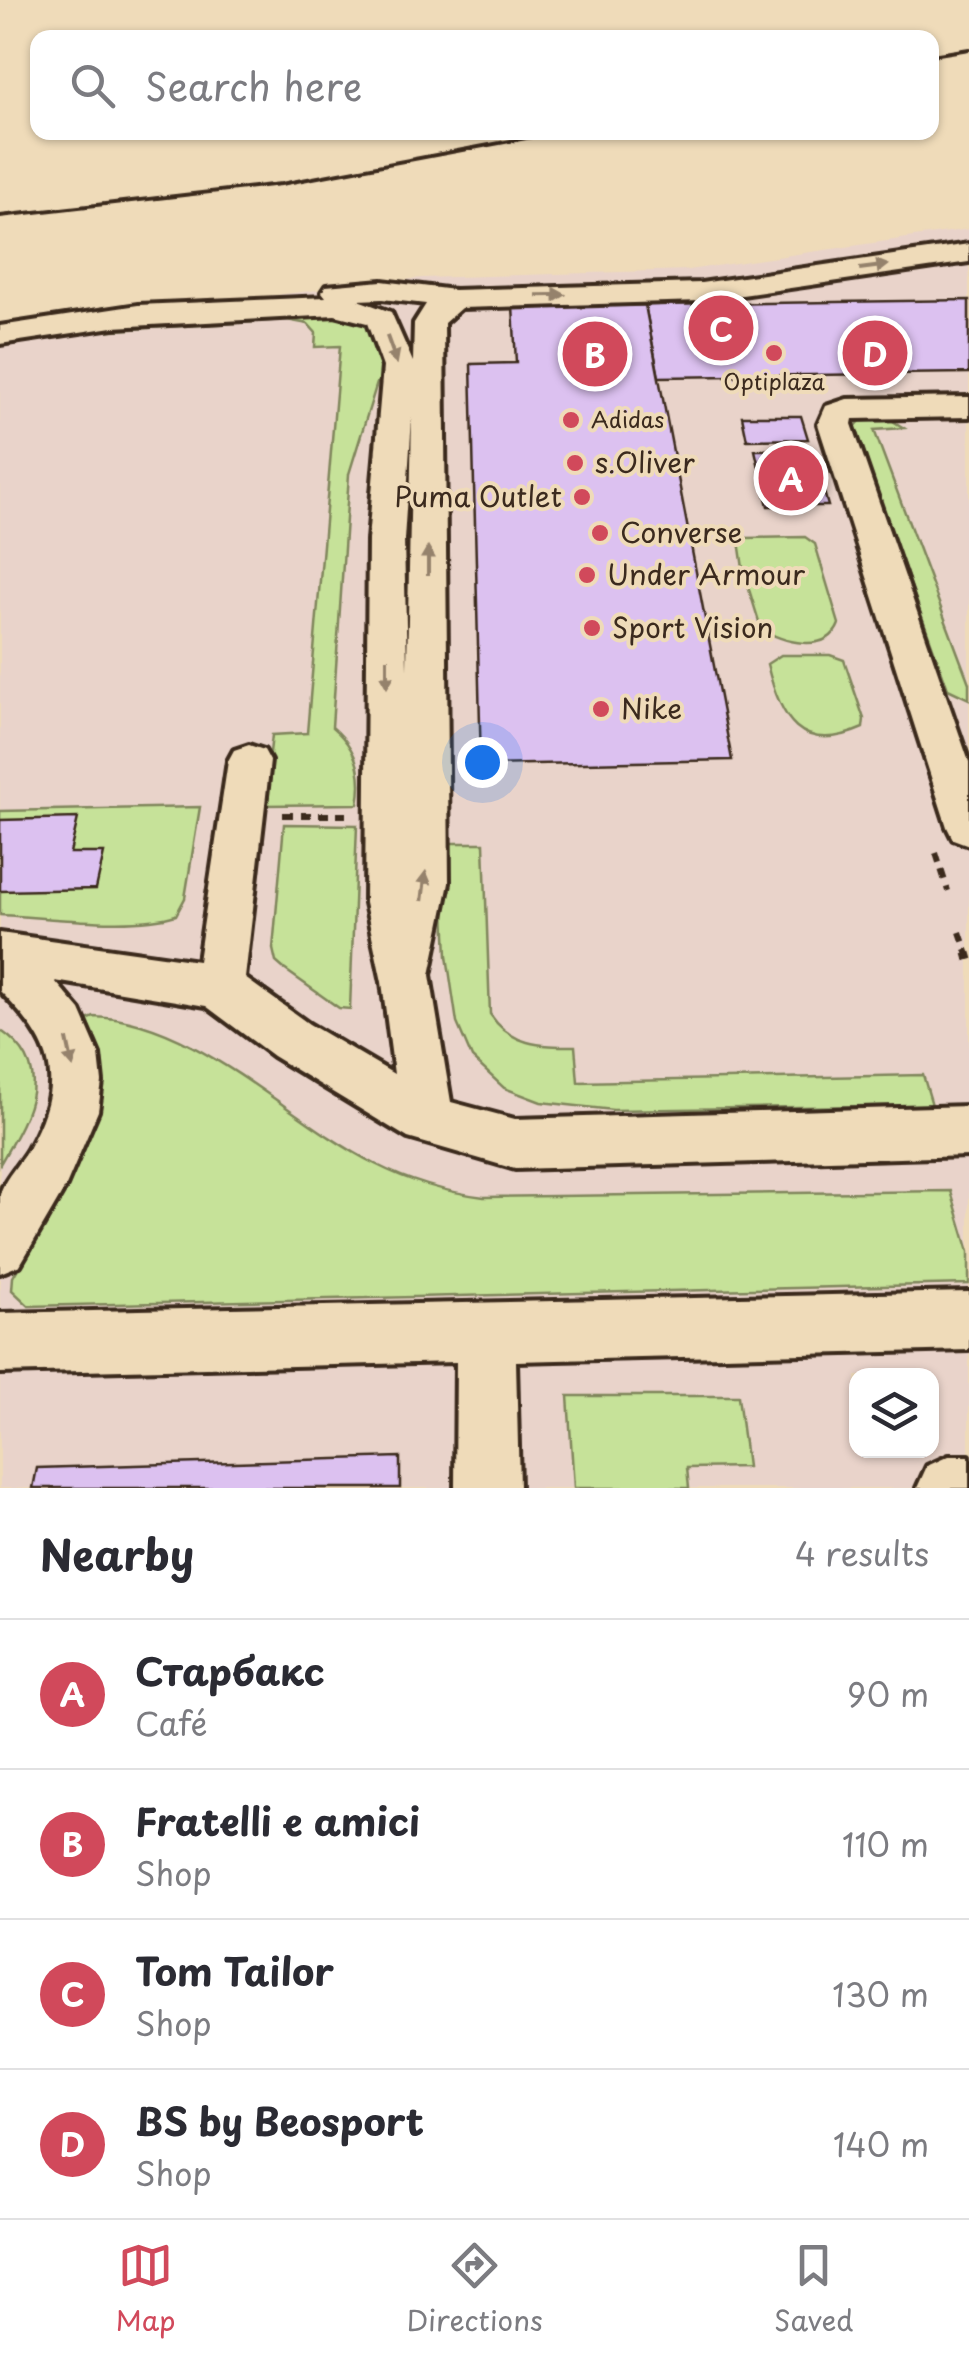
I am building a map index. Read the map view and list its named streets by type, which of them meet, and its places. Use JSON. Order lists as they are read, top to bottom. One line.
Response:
{"places":["Optiplaza","Adidas","s.Oliver","Puma Outlet","Converse","Under Armour","Sport Vision","Nike"],"page":{"search":"Search here","pins":["C","D","B","A"],"heading":["Nearby","4 results"],"list":[{"mark":"A","name":"Старбакс","note":"Café","value":"90 m"},{"mark":"B","name":"Fratelli e amici","note":"Shop","value":"110 m"},{"mark":"C","name":"Tom Tailor","note":"Shop","value":"130 m"},{"mark":"D","name":"BS by Beosport","note":"Shop","value":"140 m"}],"nav":["Map","Directions","Saved"]}}
